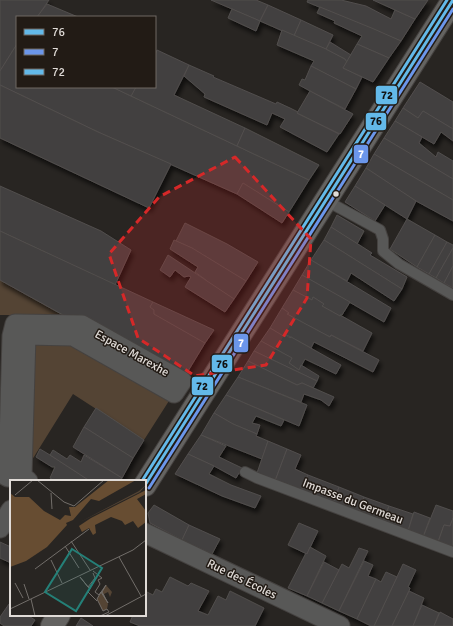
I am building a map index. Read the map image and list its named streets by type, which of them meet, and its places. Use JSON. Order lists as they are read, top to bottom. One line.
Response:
{"streets":{"street":["Espace Marexhe","Rue des Écoles"],"lane":["Impasse du Germeau"]},"lines":["transit line 76","transit line 72","transit line 7"],"legend":["76","7","72"]}
